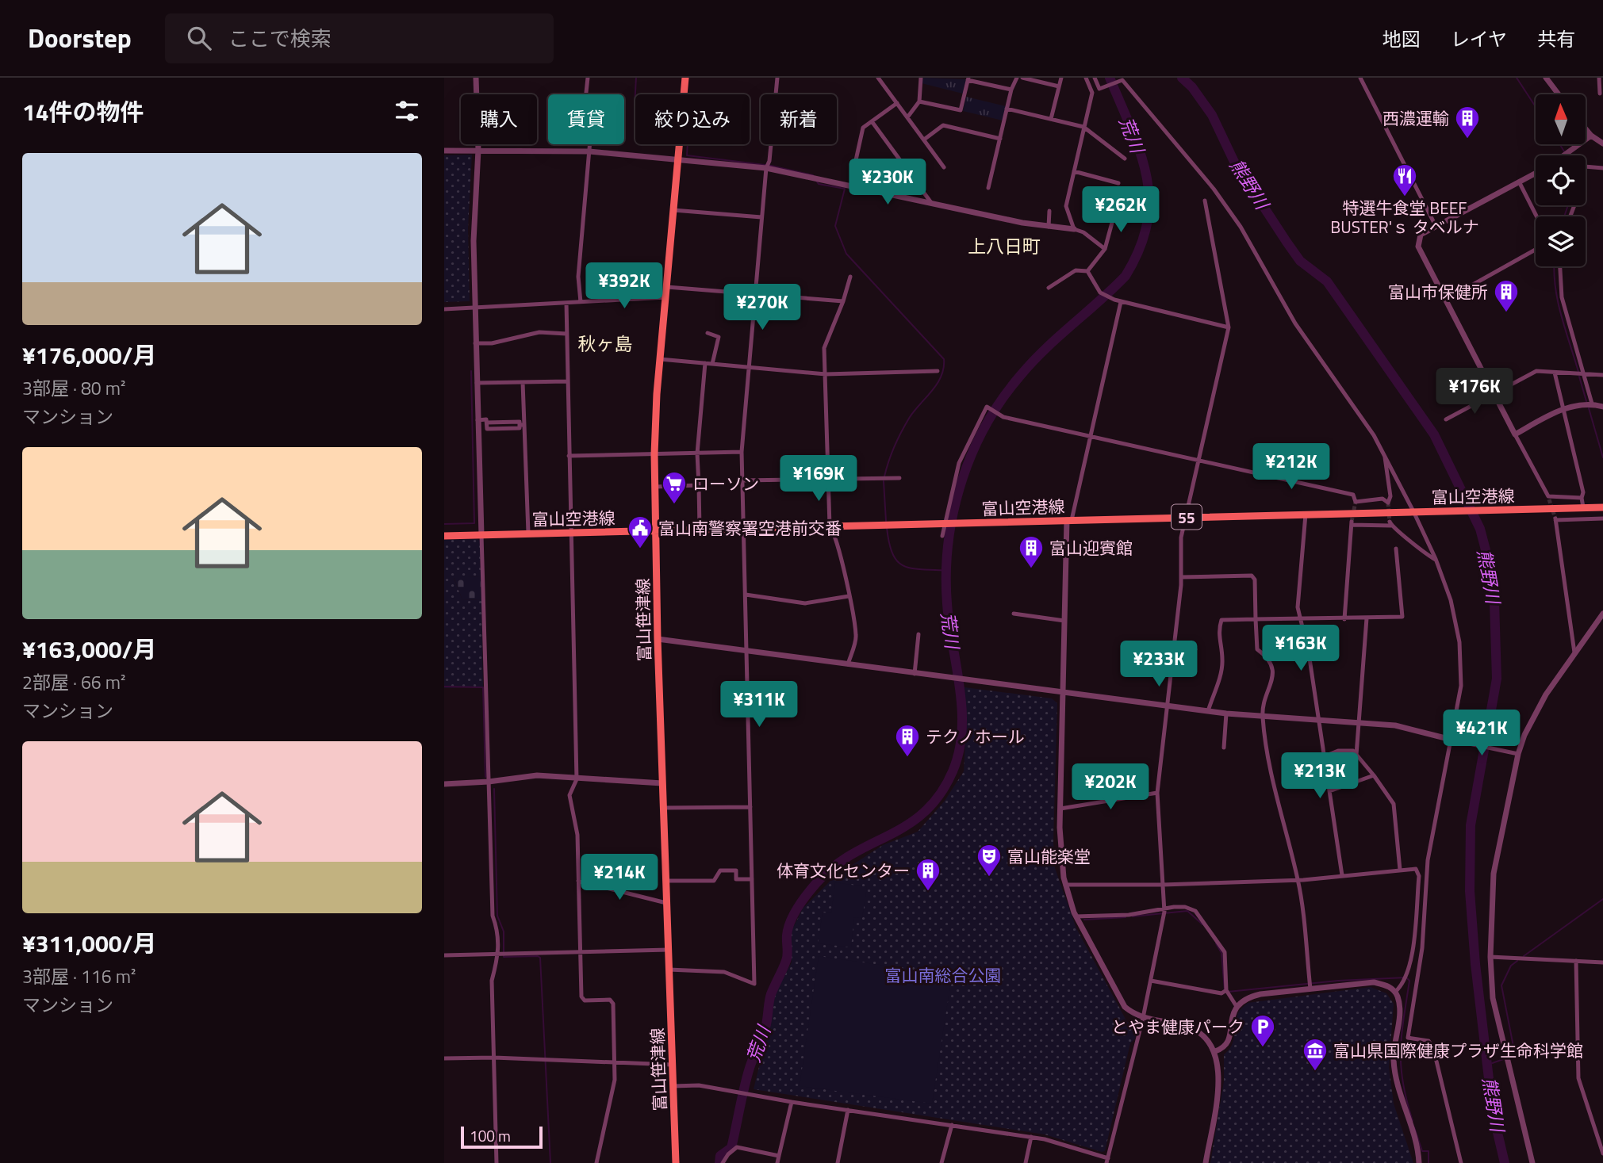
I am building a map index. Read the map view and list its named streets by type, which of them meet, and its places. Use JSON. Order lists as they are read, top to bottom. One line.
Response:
{"streets":{"main road":["富山空港線","55","富山笹津線"]},"crossings":[["富山空港線","富山笹津線"]],"districts":["上八日町","秋ヶ島"],"water":["荒川","熊野川"],"parks":["富山南総合公園"],"places":{"building":["西濃運輸","富山市保健所","富山迎賓館","テクノホール","体育文化センター"],"restaurant":["特選牛食堂 BEEF BUSTER'ｓ タベルナ"],"supermarket":["ローソン"],"public building":["富山南警察署空港前交番"],"theatre":["富山能楽堂"],"parking":["とやま健康パーク"],"museum":["富山県国際健康プラザ生命科学館"]},"scale_bar":"100 m","north":"top","page":{"header":"Doorstep","search":"ここで検索","nav":["地図","レイヤ","共有"],"heading":"14件の物件","chip":["購入","賃貸","絞り込み","新着"],"list":[{"name":"¥176,000/月","note":"3部屋 · 80 m² · マンション"},{"name":"¥163,000/月","note":"2部屋 · 66 m² · マンション"},{"name":"¥311,000/月","note":"3部屋 · 116 m² · マンション"}],"price":["¥230K","¥262K","¥392K","¥270K","¥176K","¥212K","¥169K","¥163K","¥233K","¥311K","¥421K","¥213K","¥202K","¥214K"],"scale":"100 m"}}
